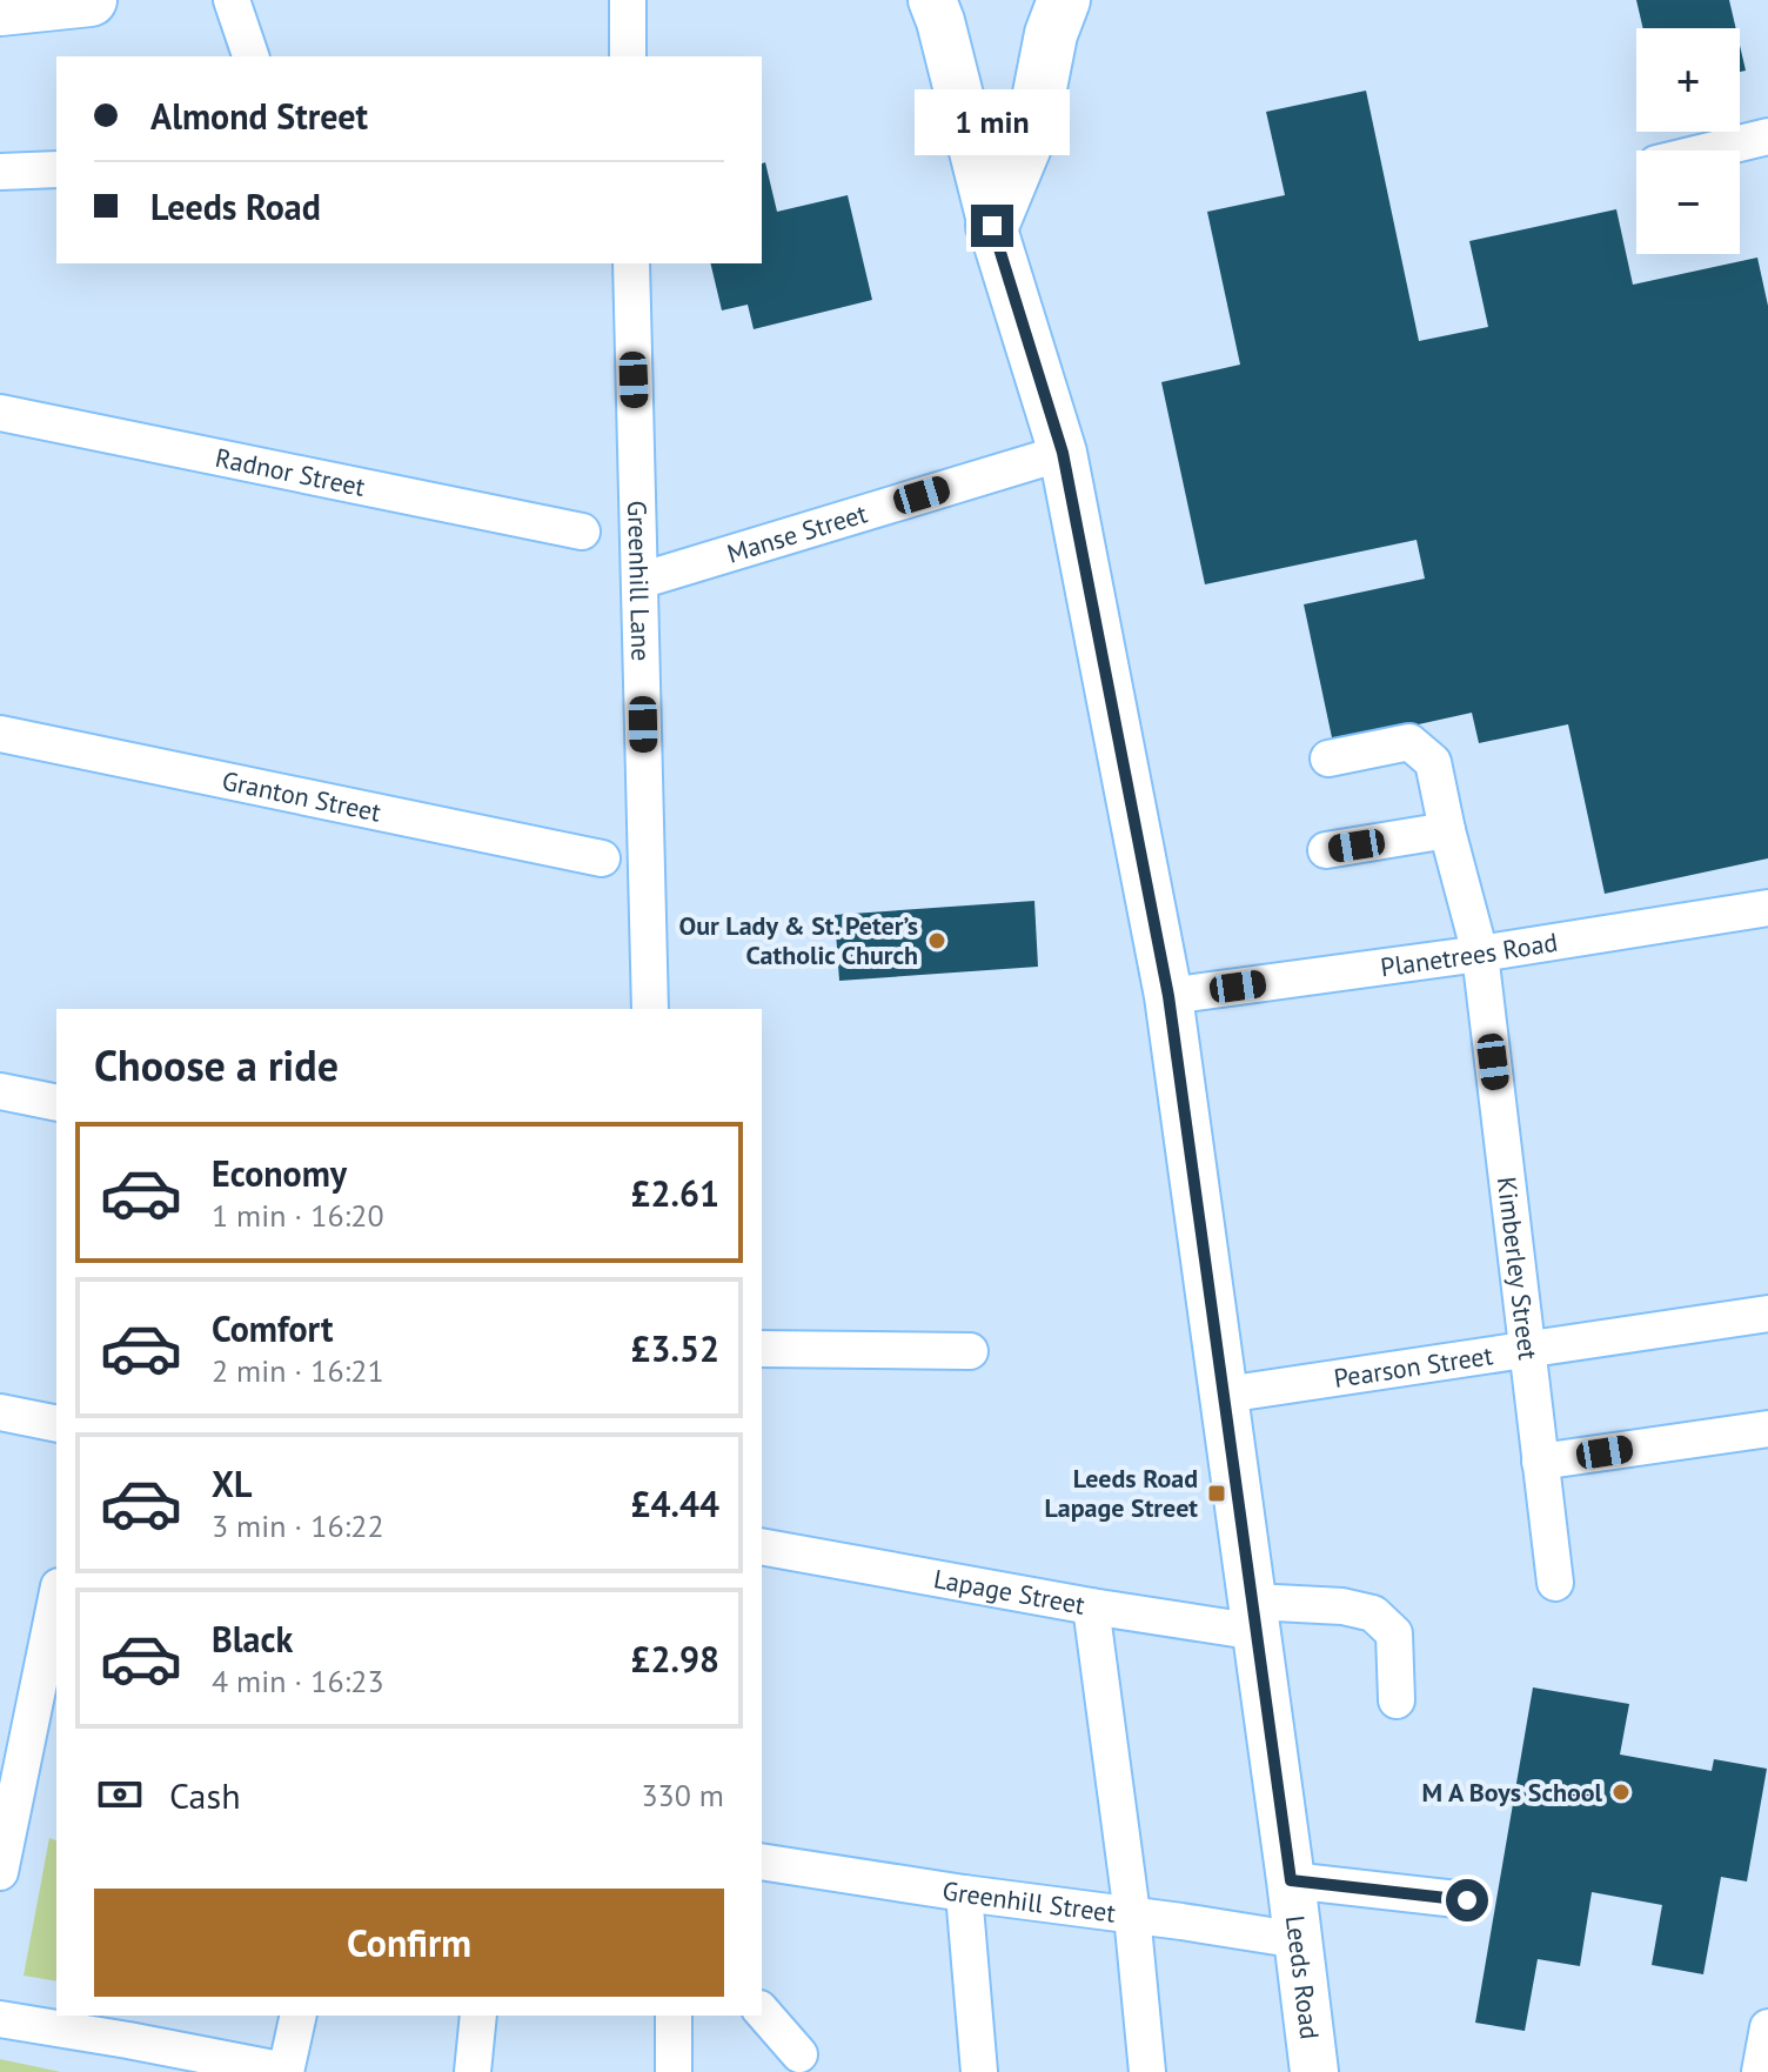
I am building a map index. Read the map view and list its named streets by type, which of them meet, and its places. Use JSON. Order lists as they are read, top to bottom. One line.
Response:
{"streets":{"main road":["Leeds Road"],"street":["Radnor Street","Manse Street","Greenhill Lane","Granton Street","Planetrees Road","Kimberley Street","Pearson Street","Lapage Street","Greenhill Street"]},"crossings":[["Manse Street","Greenhill Lane"],["Manse Street","Leeds Road"],["Planetrees Road","Kimberley Street"],["Planetrees Road","Leeds Road"],["Kimberley Street","Pearson Street"],["Pearson Street","Leeds Road"],["Lapage Street","Leeds Road"],["Greenhill Street","Leeds Road"]],"places":{"other":["Our Lady & St. Peter’s Catholic Church","M A Boys School"],"transit":["Leeds Road Lapage Street"]},"page":{"map_buttons":["+","−"],"banner":["Almond Street","Leeds Road"],"bubble":"1 min","heading":"Choose a ride","list":[{"name":"Economy","note":"1 min · 16:20","value":"£2.61"},{"name":"Comfort","note":"2 min · 16:21","value":"£3.52"},{"name":"XL","note":"3 min · 16:22","value":"£4.44"},{"name":"Black","note":"4 min · 16:23","value":"£2.98"}],"pay":["Cash","330 m"],"buttons":"Confirm"}}
